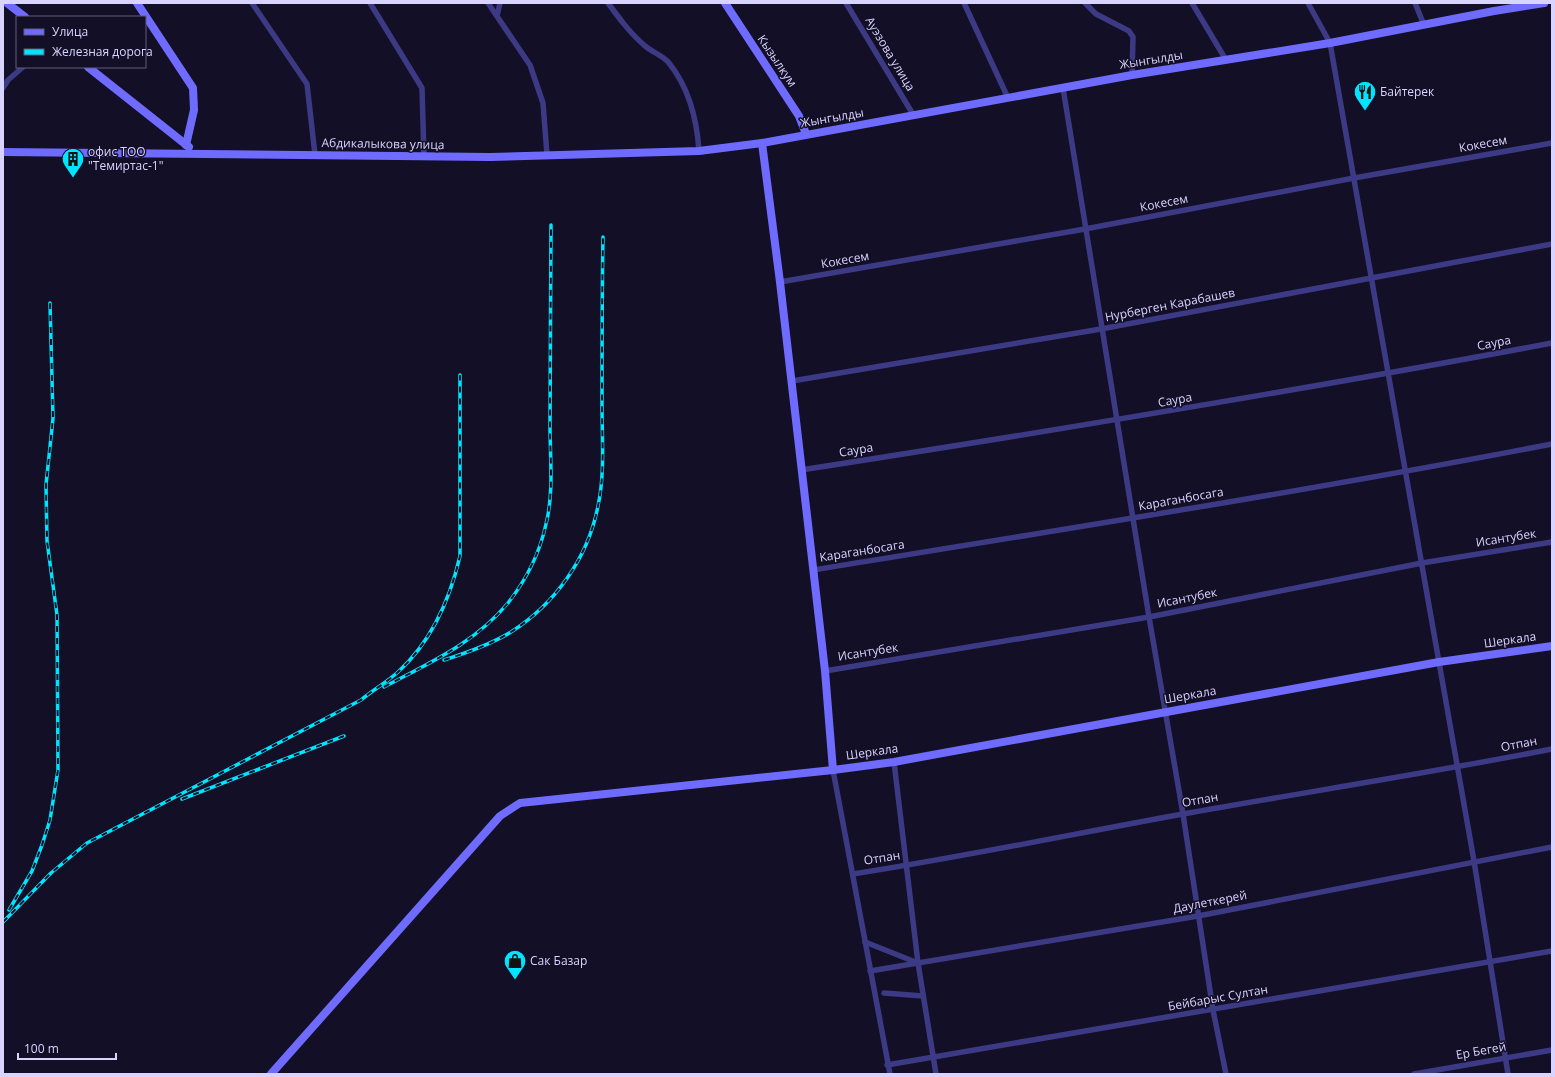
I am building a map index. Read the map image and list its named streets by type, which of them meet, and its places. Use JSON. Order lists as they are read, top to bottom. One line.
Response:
{"streets":{"street":["Ауэзова улица","Жынгылды","Кызылкум","Абдикалыкова улица","Кокесем","Нурберген Карабашев","Саура","Караганбосага","Исантубек","Шеркала","Отпан","Даулеткерей","Бейбарыс Султан","Ер Бегей"]},"crossings":[["Ауэзова улица","Жынгылды"],["Жынгылды","Кызылкум"],["Жынгылды","Абдикалыкова улица"]],"places":{"restaurant":["Байтерек"],"building":["офис ТОО \"Темиртас-1\""],"shop":["Сак Базар"]},"legend":["Улица","Железная дорога"],"scale_bar":"100 m"}
